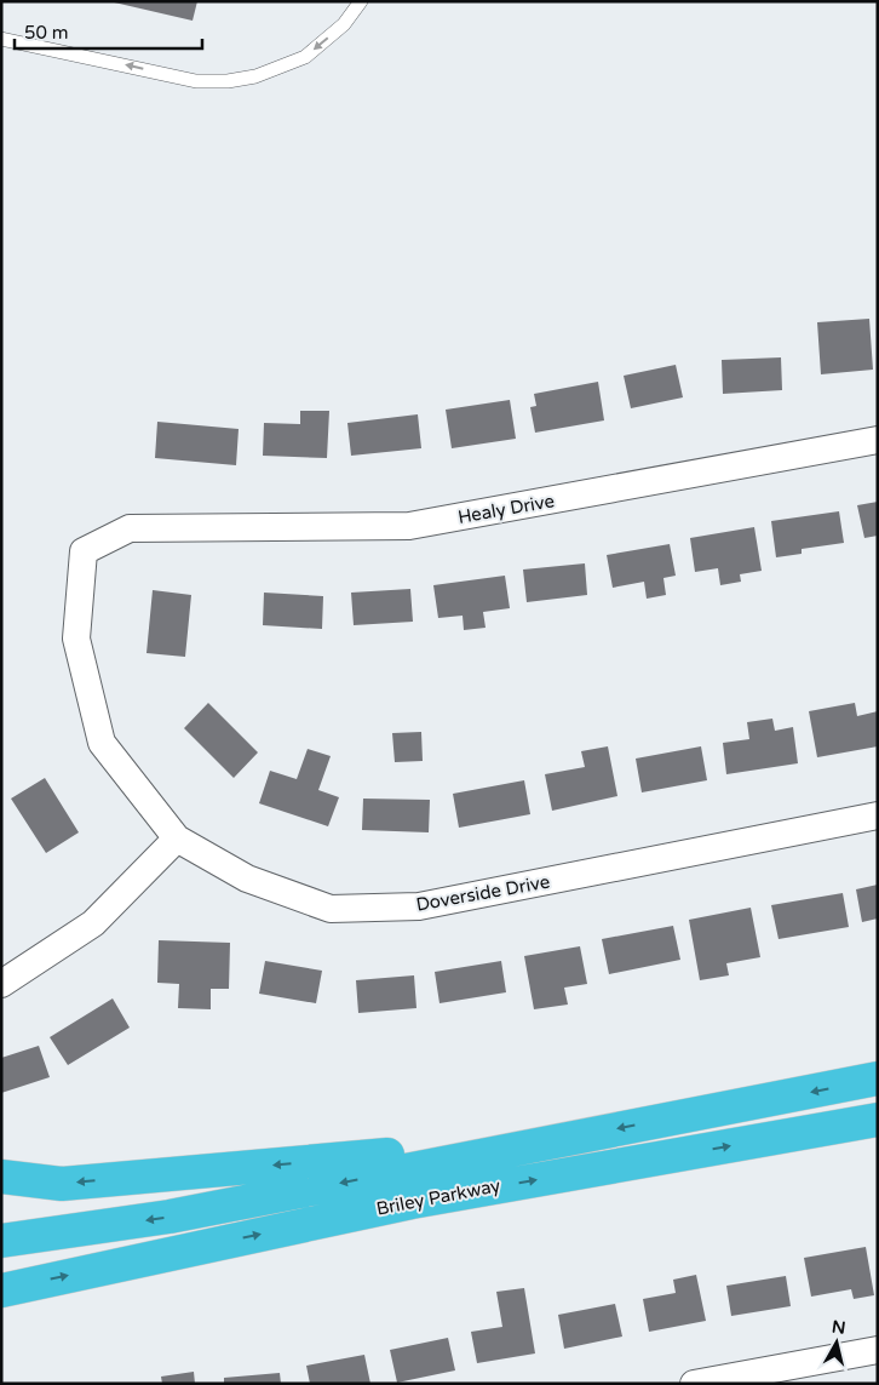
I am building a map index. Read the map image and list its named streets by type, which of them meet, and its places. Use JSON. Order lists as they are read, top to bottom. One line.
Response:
{"streets":{"highway":["Briley Parkway"],"street":["Healy Drive","Doverside Drive"]},"crossings":[["Healy Drive","Doverside Drive"]],"scale_bar":"50 m","north":"top"}
